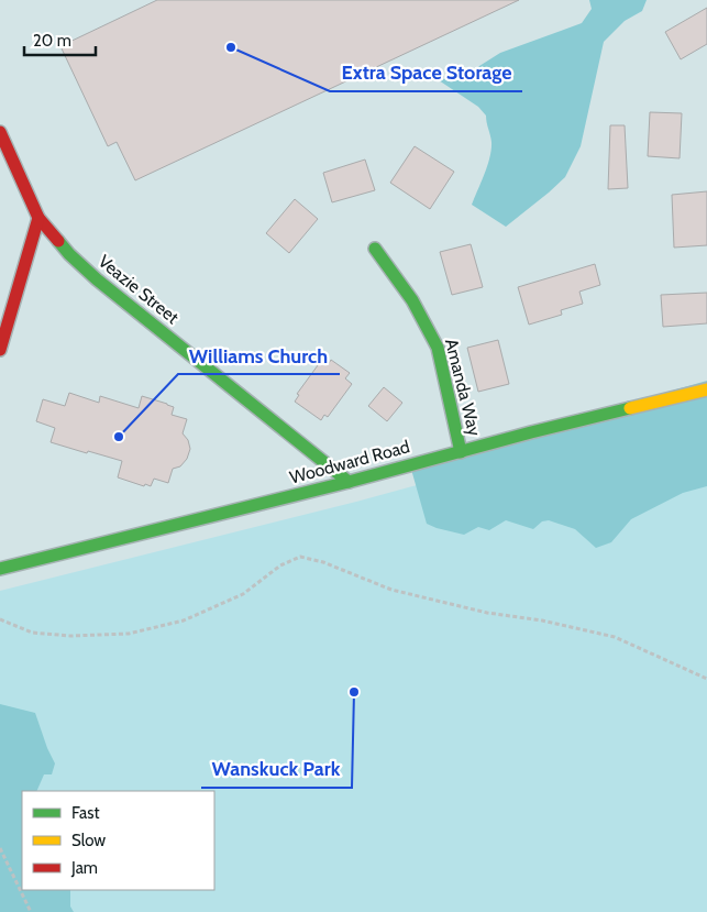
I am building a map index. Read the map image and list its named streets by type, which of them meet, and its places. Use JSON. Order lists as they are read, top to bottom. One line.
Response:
{"streets":{"street":["Veazie Street","Amanda Way","Woodward Road"]},"crossings":[["Veazie Street","Woodward Road"],["Amanda Way","Woodward Road"]],"places":["Extra Space Storage","Williams Church","Wanskuck Park"],"legend":["Fast","Slow","Jam"],"scale_bar":"20 m"}
